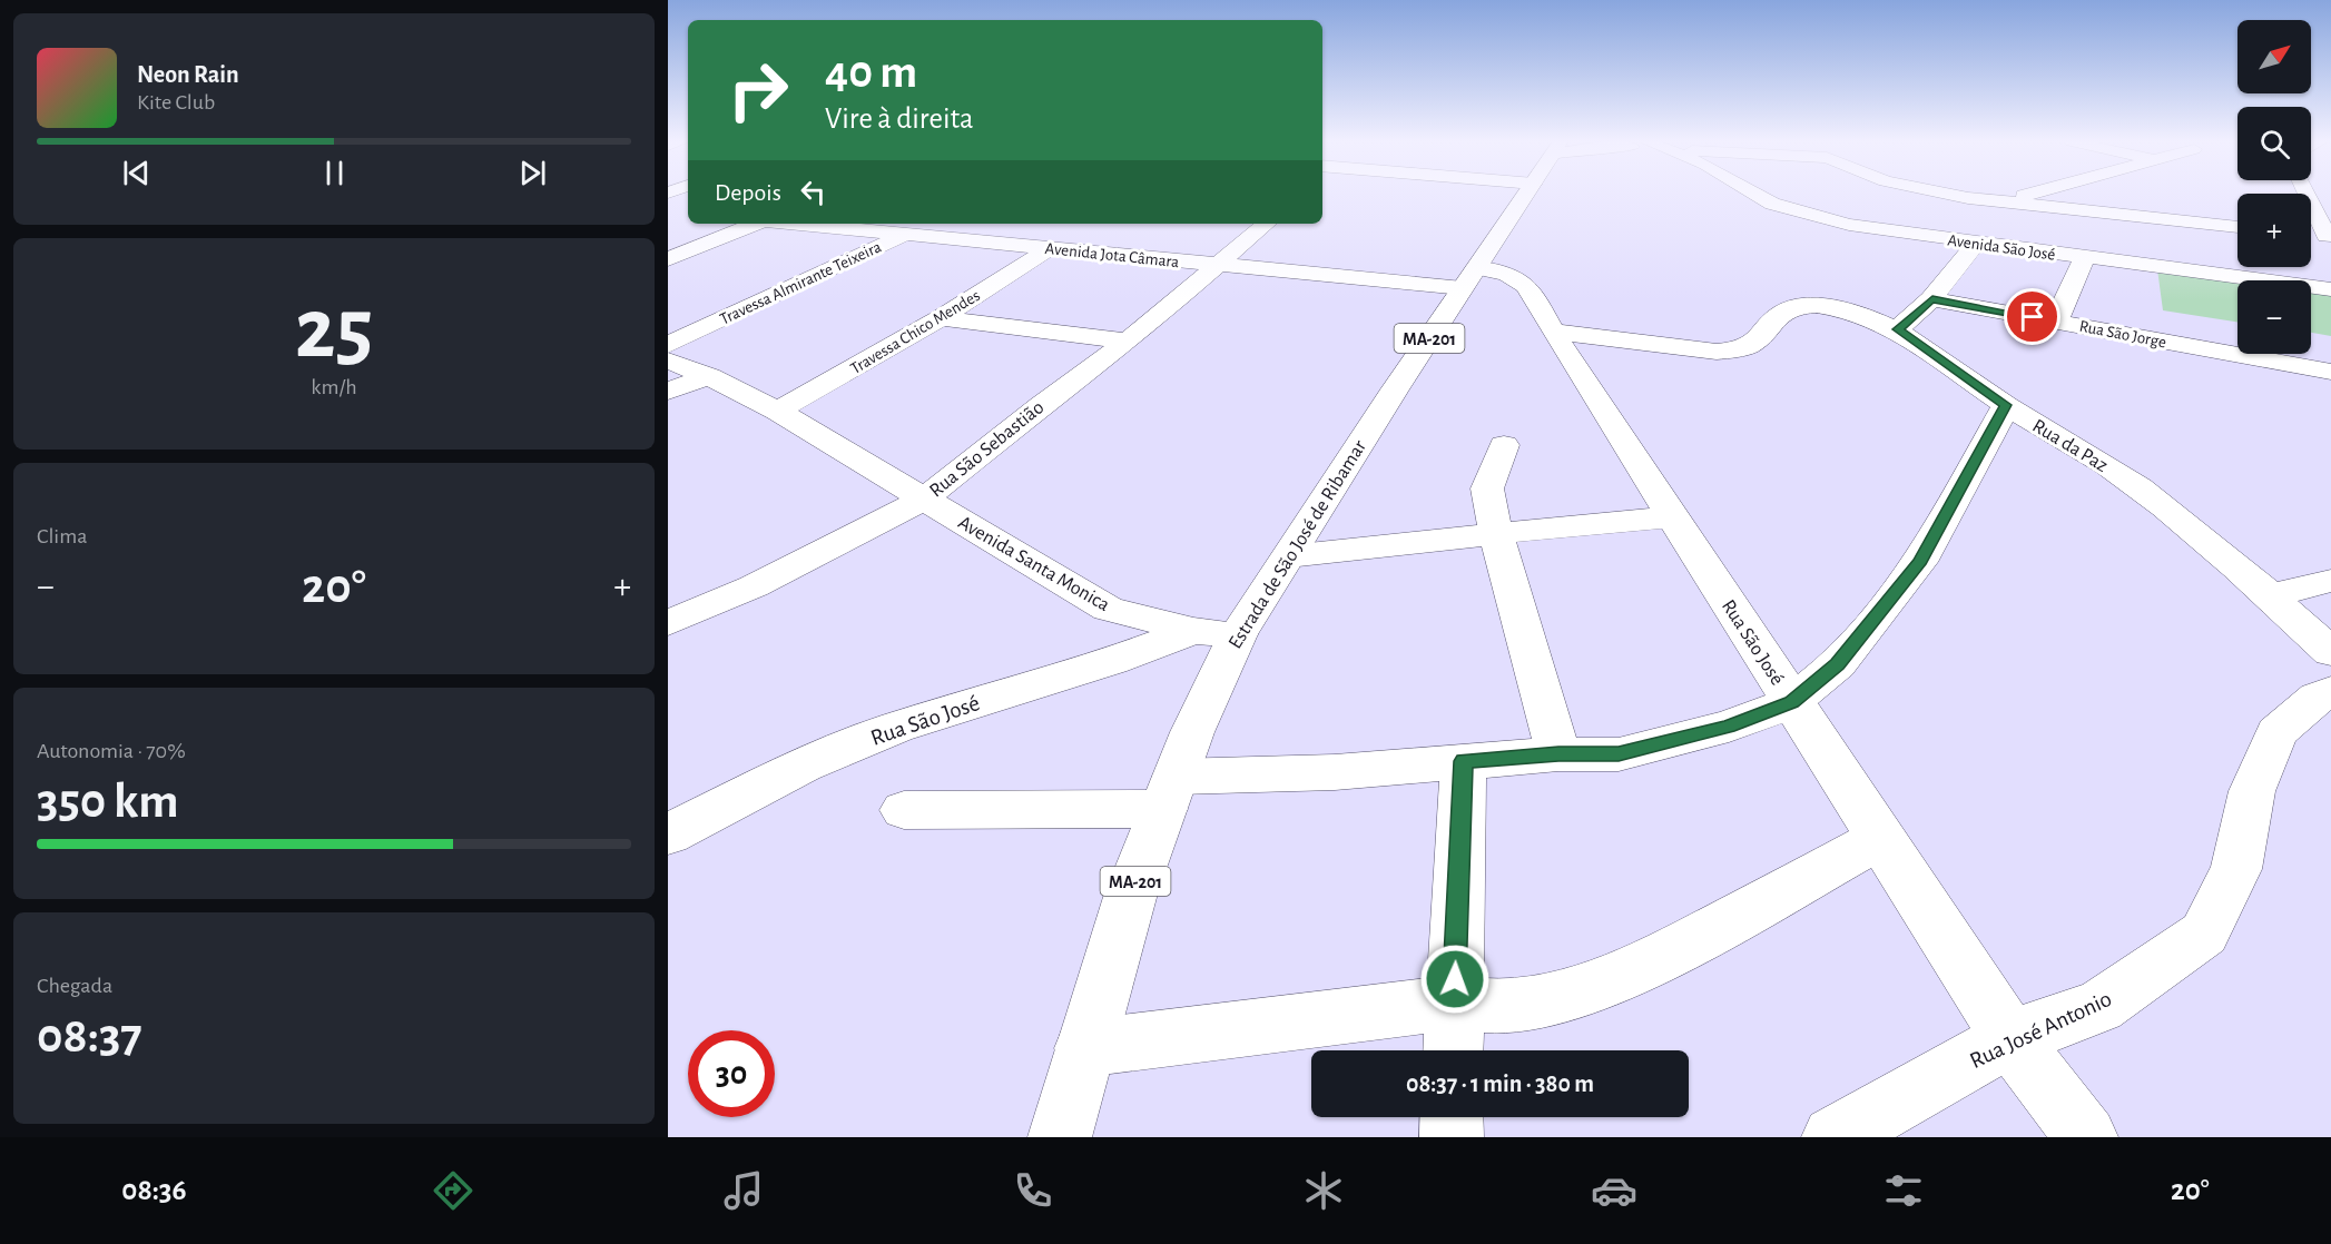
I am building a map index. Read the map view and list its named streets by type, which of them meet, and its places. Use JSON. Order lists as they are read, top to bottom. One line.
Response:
{"streets":{"street":["Avenida São José","Avenida Jota Câmara","Travessa Almirante Teixeira","Travessa Chico Mendes","Rua São Jorge","MA-201","Rua da Paz","Rua São Sebastião","Estrada de São José de Ribamar","Avenida Santa Monica","Rua São José","Rua José Antonio"]},"crossings":[["Avenida Jota Câmara","Travessa Almirante Teixeira"],["Avenida Jota Câmara","Travessa Chico Mendes"],["Avenida Jota Câmara","Rua São Sebastião"],["Avenida Jota Câmara","Estrada de São José de Ribamar"],["Avenida Jota Câmara","Rua São José"],["Travessa Chico Mendes","Avenida Santa Monica"],["Rua da Paz","Rua São José"],["Rua São Sebastião","Avenida Santa Monica"],["Estrada de São José de Ribamar","Avenida Santa Monica"],["Estrada de São José de Ribamar","Rua São José"],["Avenida Santa Monica","Rua São José"],["Rua São José","Rua José Antonio"]],"north":"top right","page":{"map_buttons":["+","−"],"turn":["40 m","Vire à direita"],"song":["Neon Rain","Kite Club"],"then":"Depois","tile":[["25","km/h"],"Clima",["Autonomia · 70%","350 km"],["Chegada","08:37"]],"heat":["−","20°","+"],"limit":"30","trip":"08:37 · 1 min · 380 m","tabs":["08:36","20°"]}}
